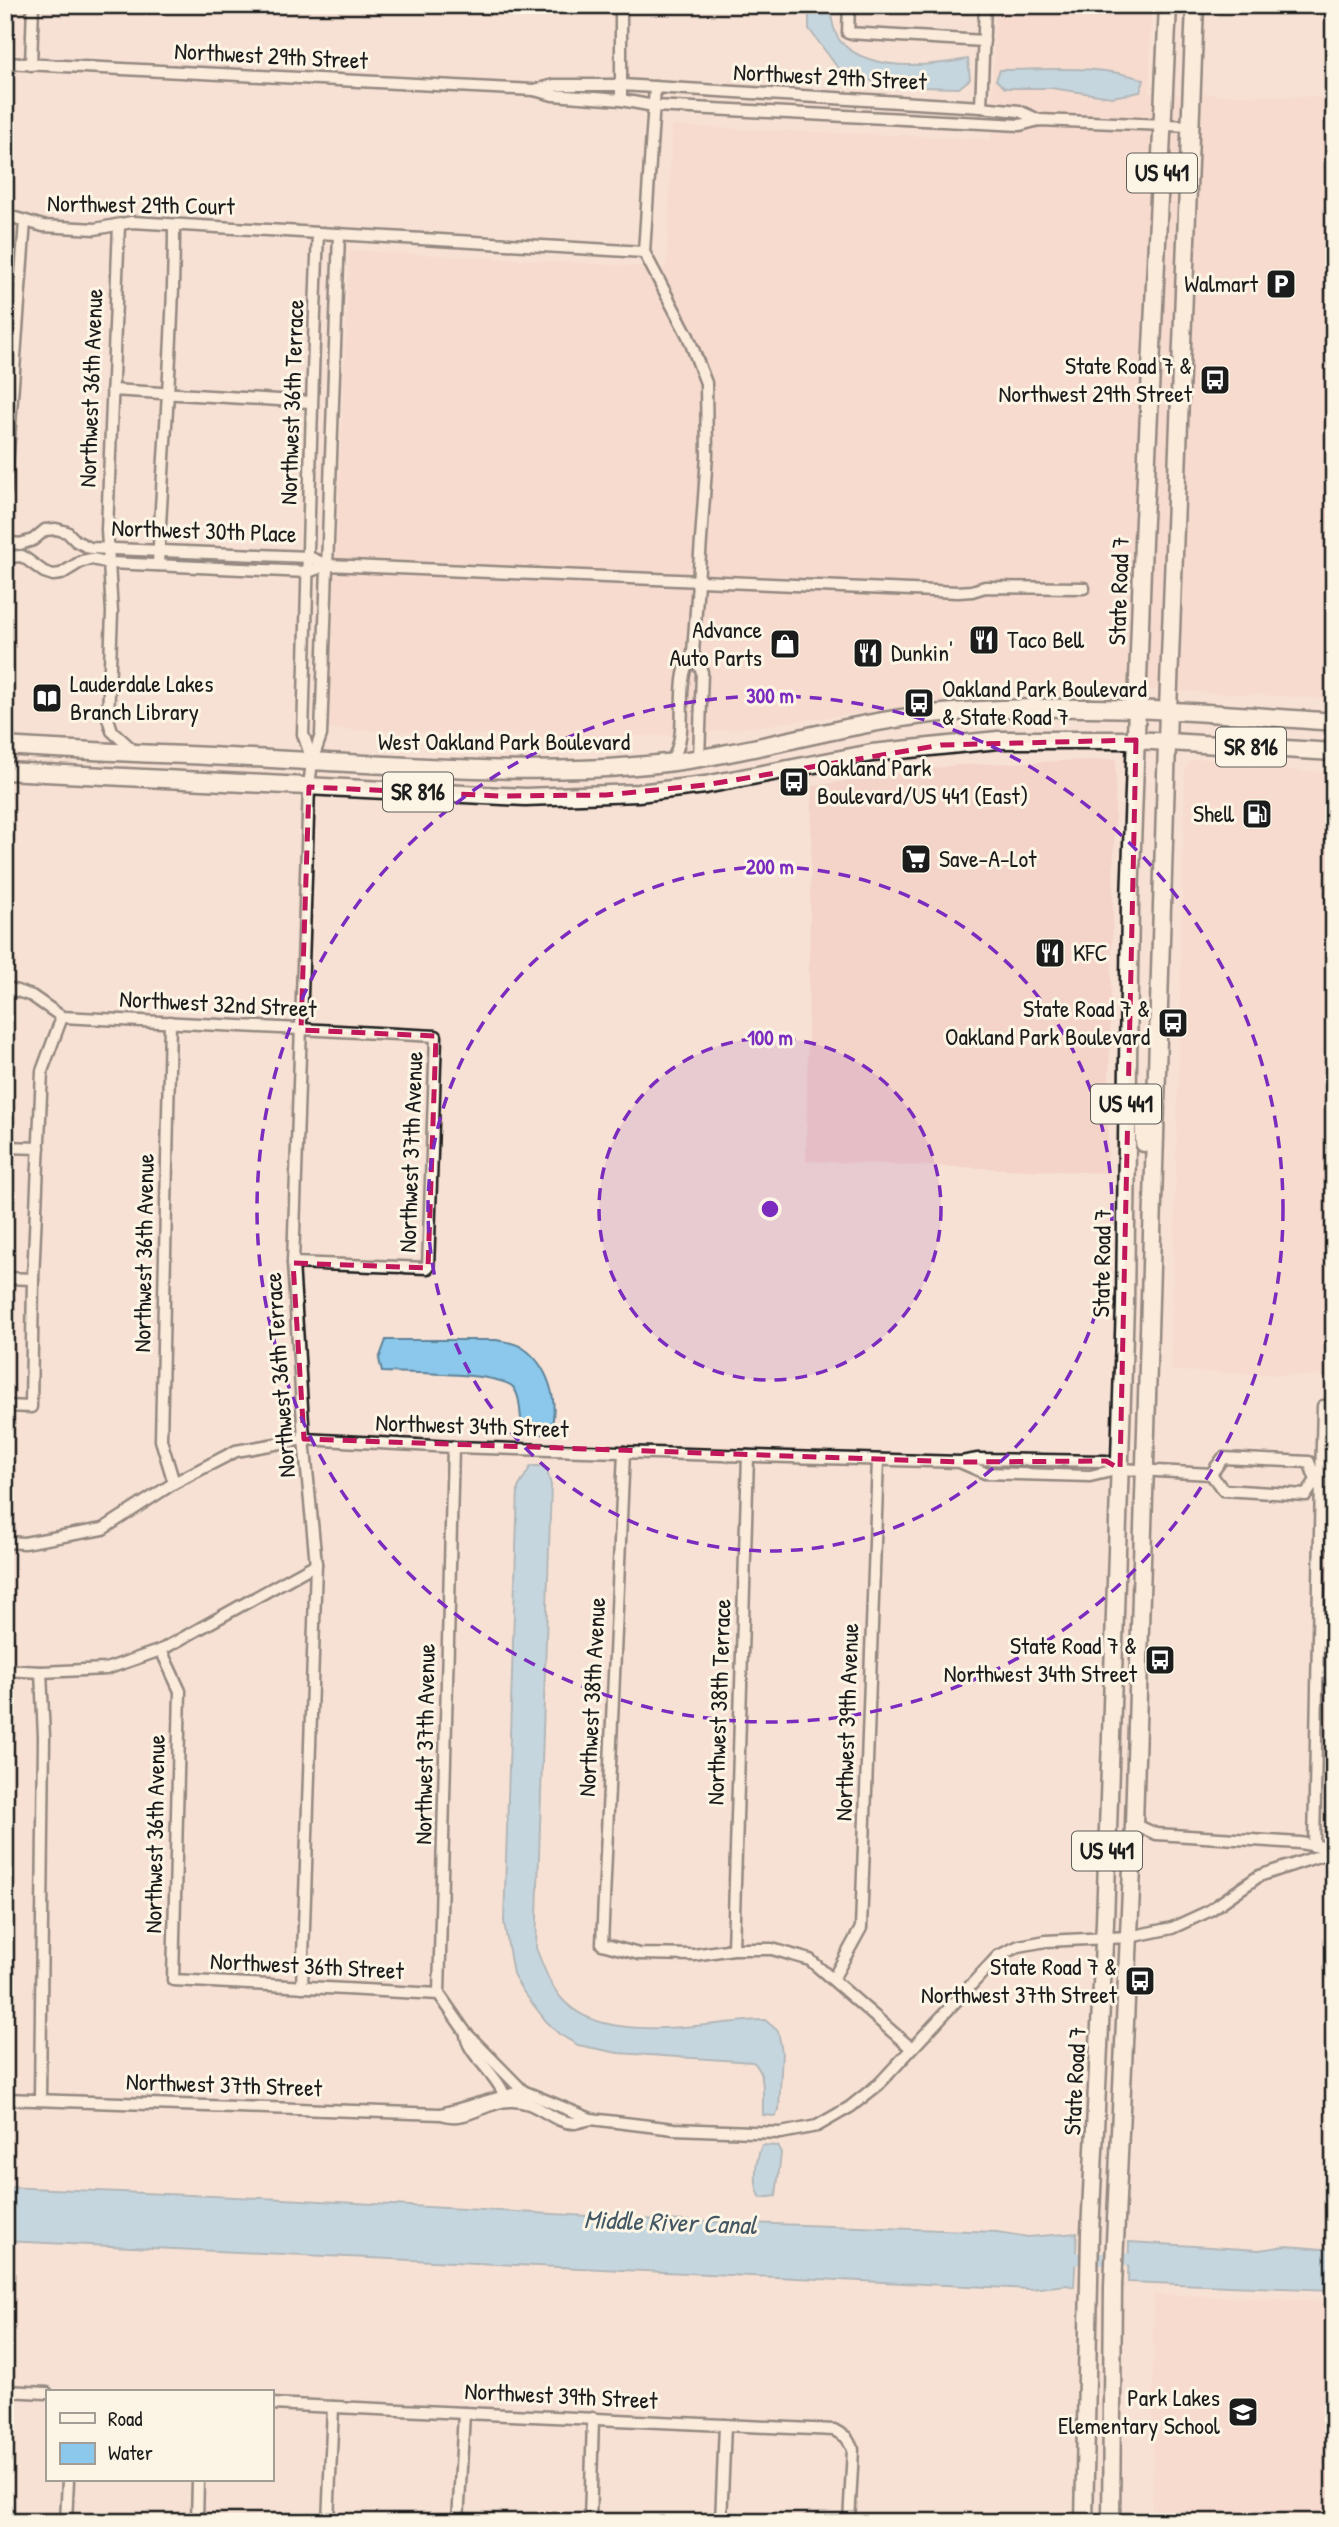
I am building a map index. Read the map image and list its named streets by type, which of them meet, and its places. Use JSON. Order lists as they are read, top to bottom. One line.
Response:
{"streets":{"main road":["US 441","State Road 7","West Oakland Park Boulevard","SR 816"],"street":["Northwest 29th Street","Northwest 29th Court","Northwest 36th Avenue","Northwest 36th Terrace","Northwest 30th Place","Northwest 32nd Street","Northwest 37th Avenue","Northwest 34th Street","Northwest 38th Avenue","Northwest 38th Terrace","Northwest 39th Avenue","Northwest 36th Street","Northwest 37th Street","Northwest 39th Street"]},"crossings":[["Northwest 29th Street","State Road 7"],["Northwest 29th Court","Northwest 36th Avenue"],["Northwest 29th Court","Northwest 36th Terrace"],["Northwest 36th Avenue","Northwest 30th Place"],["Northwest 36th Avenue","West Oakland Park Boulevard"],["Northwest 36th Avenue","Northwest 32nd Street"],["Northwest 36th Avenue","Northwest 34th Street"],["Northwest 36th Avenue","Northwest 36th Street"],["Northwest 36th Terrace","Northwest 30th Place"],["Northwest 36th Terrace","West Oakland Park Boulevard"],["Northwest 36th Terrace","Northwest 32nd Street"],["Northwest 36th Terrace","Northwest 37th Avenue"],["Northwest 36th Terrace","Northwest 34th Street"],["Northwest 36th Terrace","Northwest 36th Street"],["State Road 7","West Oakland Park Boulevard"],["State Road 7","Northwest 34th Street"],["State Road 7","Northwest 37th Street"],["Northwest 32nd Street","Northwest 37th Avenue"],["Northwest 37th Avenue","Northwest 34th Street"],["Northwest 37th Avenue","Northwest 36th Street"],["Northwest 34th Street","Northwest 38th Avenue"],["Northwest 34th Street","Northwest 38th Terrace"],["Northwest 34th Street","Northwest 39th Avenue"],["Northwest 38th Avenue","Northwest 38th Terrace"]],"water":["Middle River Canal"],"places":{"parking":["Walmart"],"bus stop":["State Road 7 & Northwest 29th Street","Oakland Park Boulevard & State Road 7","Oakland Park Boulevard/US 441 (East)","State Road 7 & Oakland Park Boulevard","State Road 7 & Northwest 34th Street","State Road 7 & Northwest 37th Street"],"restaurant":["Taco Bell","Dunkin'","KFC"],"shop":["Advance Auto Parts"],"library":["Lauderdale Lakes Branch Library"],"fuel station":["Shell"],"supermarket":["Save-A-Lot"],"school or university":["Park Lakes Elementary School"]},"legend":["Road","Water"],"rings":["300 m","200 m","100 m"]}
